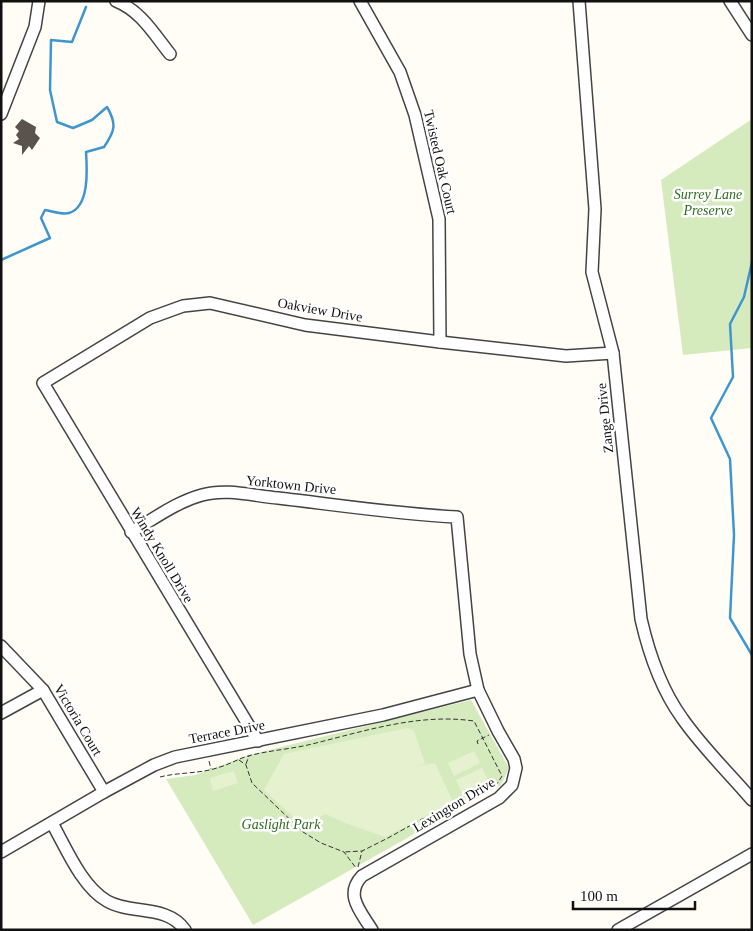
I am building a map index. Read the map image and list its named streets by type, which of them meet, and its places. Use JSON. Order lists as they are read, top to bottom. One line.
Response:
{"streets":{"street":["Twisted Oak Court","Oakview Drive","Zange Drive","Yorktown Drive","Windy Knoll Drive","Victoria Court","Terrace Drive","Lexington Drive"]},"crossings":[["Twisted Oak Court","Oakview Drive"],["Oakview Drive","Zange Drive"],["Oakview Drive","Windy Knoll Drive"],["Yorktown Drive","Windy Knoll Drive"],["Yorktown Drive","Lexington Drive"],["Windy Knoll Drive","Terrace Drive"],["Victoria Court","Terrace Drive"],["Terrace Drive","Lexington Drive"]],"parks":["Surrey Lane Preserve","Gaslight Park"],"scale_bar":"100 m"}
